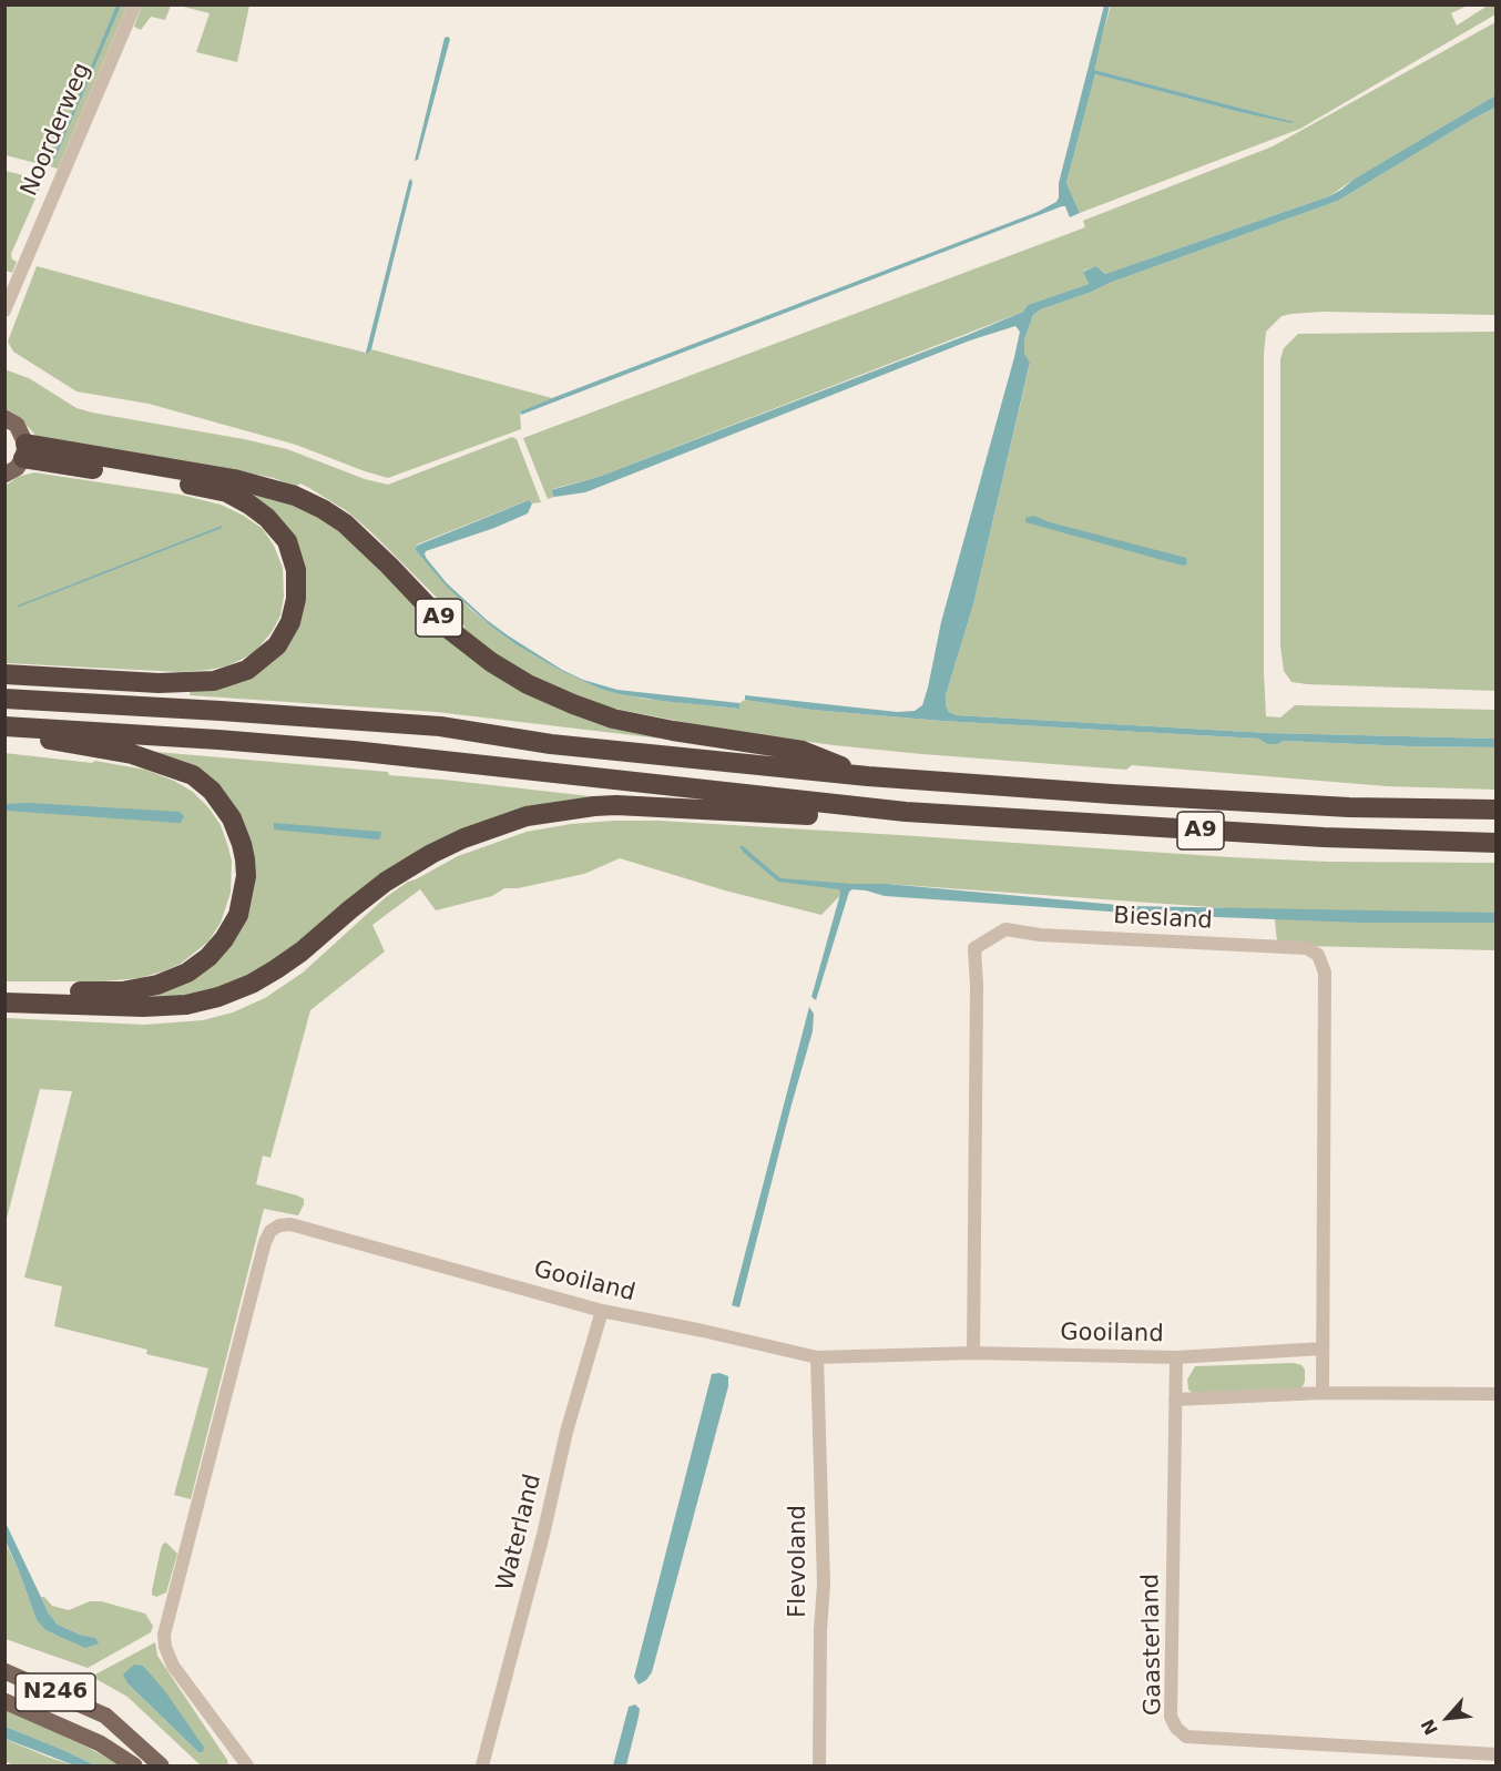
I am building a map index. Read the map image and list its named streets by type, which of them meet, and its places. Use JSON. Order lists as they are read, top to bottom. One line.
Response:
{"streets":{"highway":["A9"],"main road":["N246"],"street":["Noorderweg","Biesland","Gooiland","Waterland","Flevoland","Gaasterland"]},"crossings":[["Biesland","Gooiland"],["Gooiland","Waterland"],["Gooiland","Flevoland"],["Gooiland","Gaasterland"]],"north":"bottom left"}
